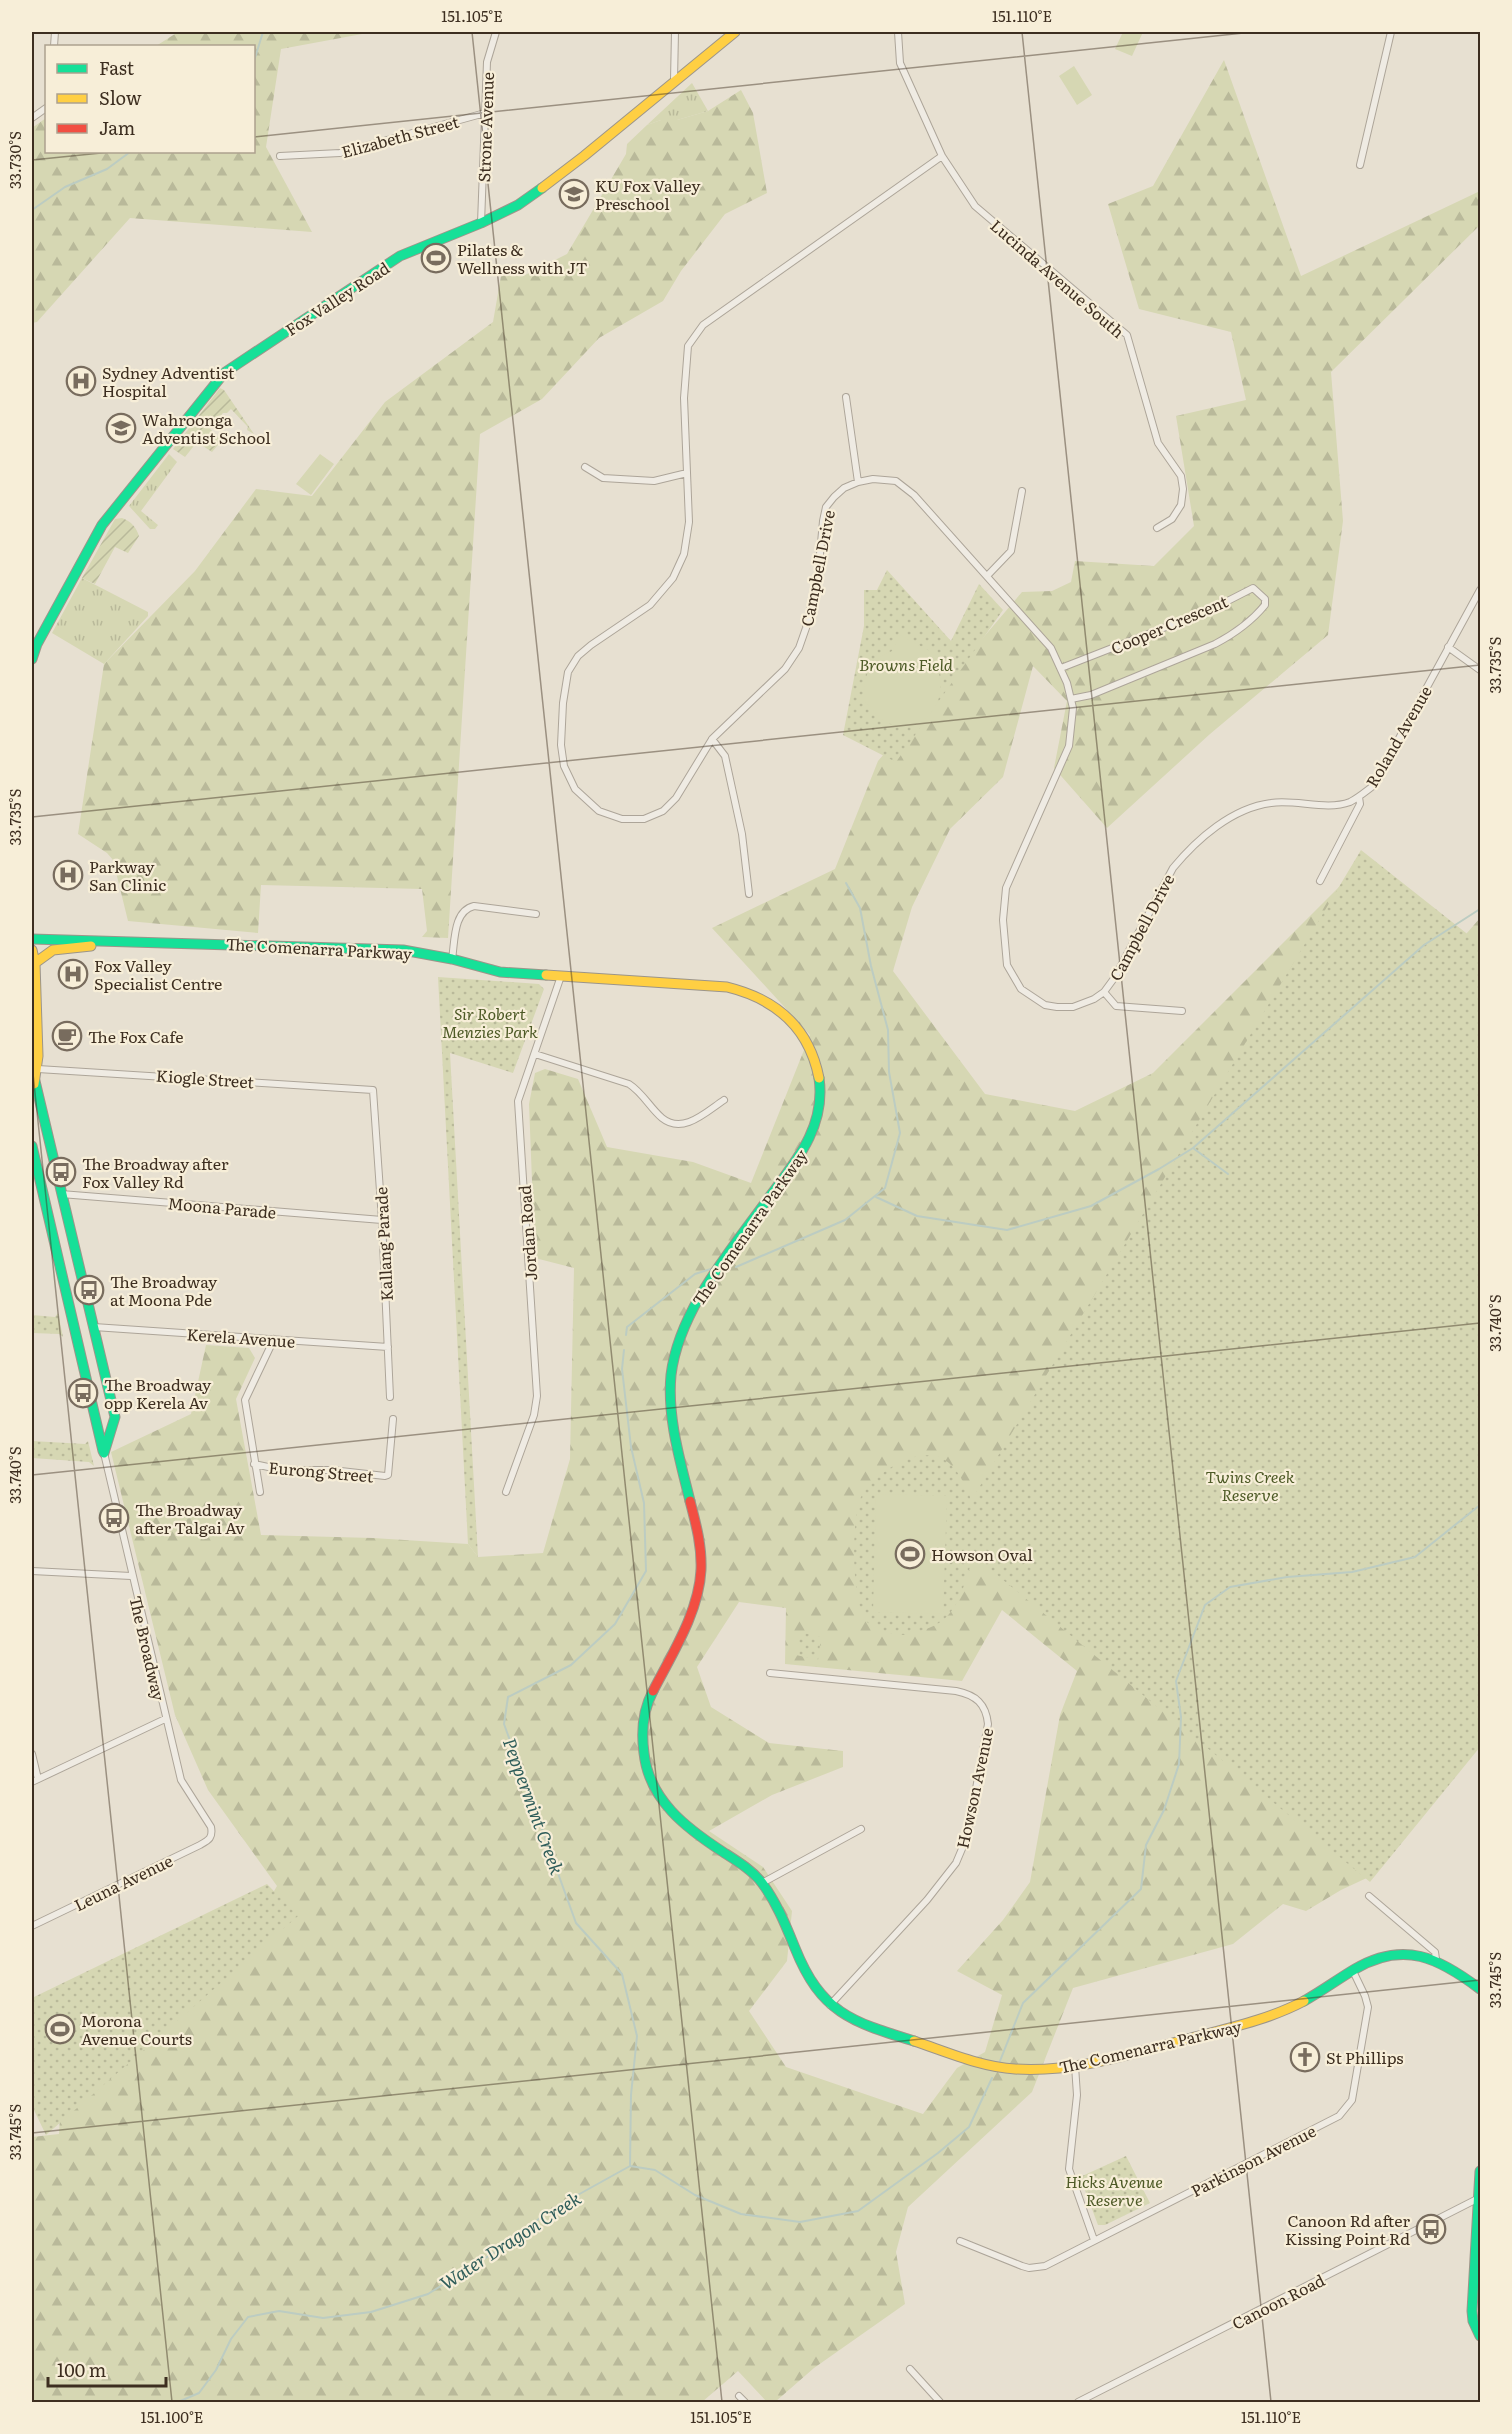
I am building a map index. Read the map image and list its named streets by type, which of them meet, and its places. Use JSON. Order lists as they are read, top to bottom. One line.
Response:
{"streets":{"main road":["Fox Valley Road","The Comenarra Parkway","The Broadway"],"street":["Strone Avenue","Elizabeth Street","Lucinda Avenue South","Campbell Drive","Cooper Crescent","Roland Avenue","Kiogle Street","Moona Parade","Jordan Road","Kallang Parade","Kerela Avenue","Eurong Street","Howson Avenue","Leuna Avenue","Parkinson Avenue","Canoon Road"]},"crossings":[["Strone Avenue","Elizabeth Street"],["Strone Avenue","Fox Valley Road"],["Lucinda Avenue South","Campbell Drive"],["Campbell Drive","Cooper Crescent"],["Campbell Drive","Roland Avenue"],["The Comenarra Parkway","Jordan Road"],["The Comenarra Parkway","Howson Avenue"],["The Comenarra Parkway","Parkinson Avenue"],["Kiogle Street","Kallang Parade"],["Moona Parade","Kallang Parade"],["Kallang Parade","Kerela Avenue"],["The Broadway","Leuna Avenue"]],"water":["Peppermint Creek","Water Dragon Creek"],"parks":["Browns Field","Sir Robert Menzies Park","Twins Creek Reserve","Hicks Avenue Reserve"],"places":{"school or university":["KU Fox Valley Preschool","Wahroonga Adventist School"],"sports":["Pilates & Wellness with JT","Howson Oval","Morona Avenue Courts"],"hospital":["Sydney Adventist Hospital","Parkway San Clinic","Fox Valley Specialist Centre"],"cafe":["The Fox Cafe"],"bus stop":["The Broadway after Fox Valley Rd","The Broadway at Moona Pde","The Broadway opp Kerela Av","The Broadway after Talgai Av","Canoon Rd after Kissing Point Rd"],"church":["St Phillips"]},"legend":["Fast","Slow","Jam"],"scale_bar":"100 m","coordinates":["151.105°E","151.110°E","33.730°S","33.735°S","33.740°S","33.745°S","151.100°E"]}
